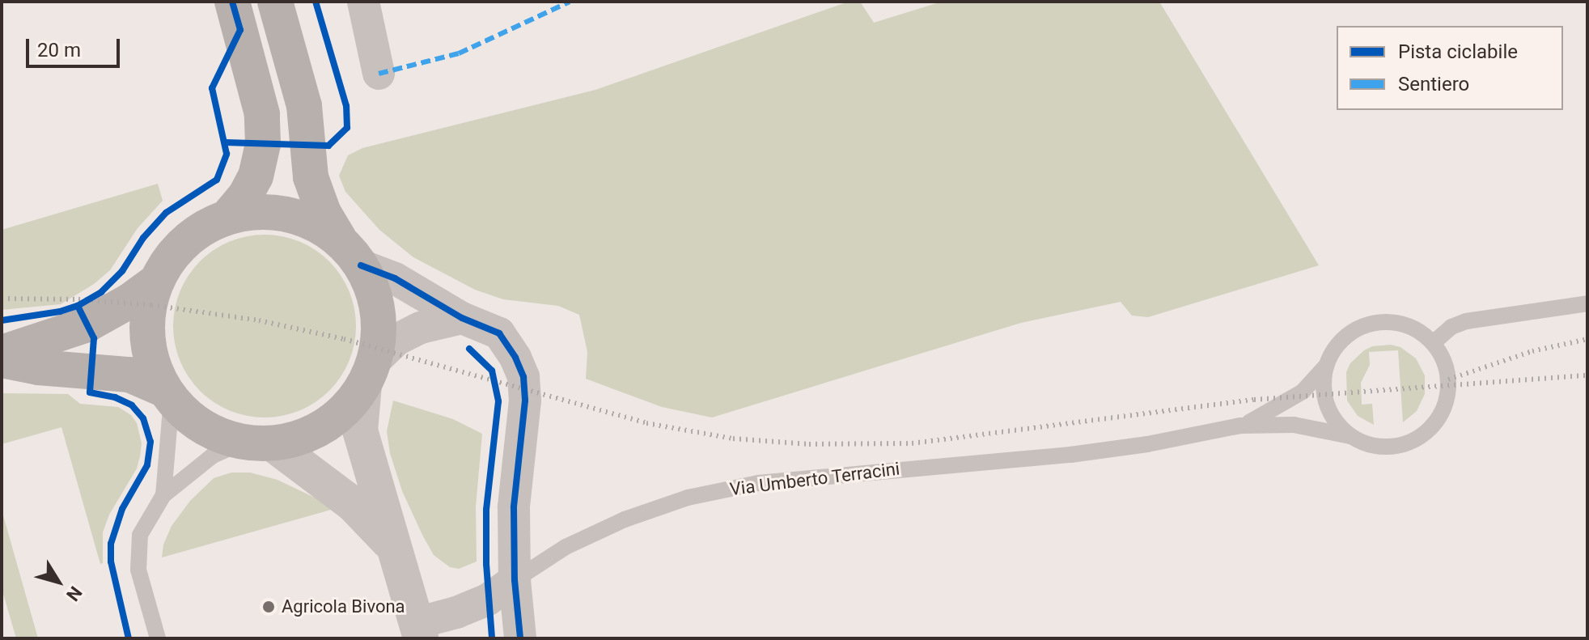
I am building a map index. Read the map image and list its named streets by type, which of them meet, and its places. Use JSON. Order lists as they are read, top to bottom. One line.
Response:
{"streets":{"street":["Via Umberto Terracini"]},"places":["Agricola Bivona"],"legend":["Pista ciclabile","Sentiero"],"scale_bar":"20 m","north":"bottom right"}
